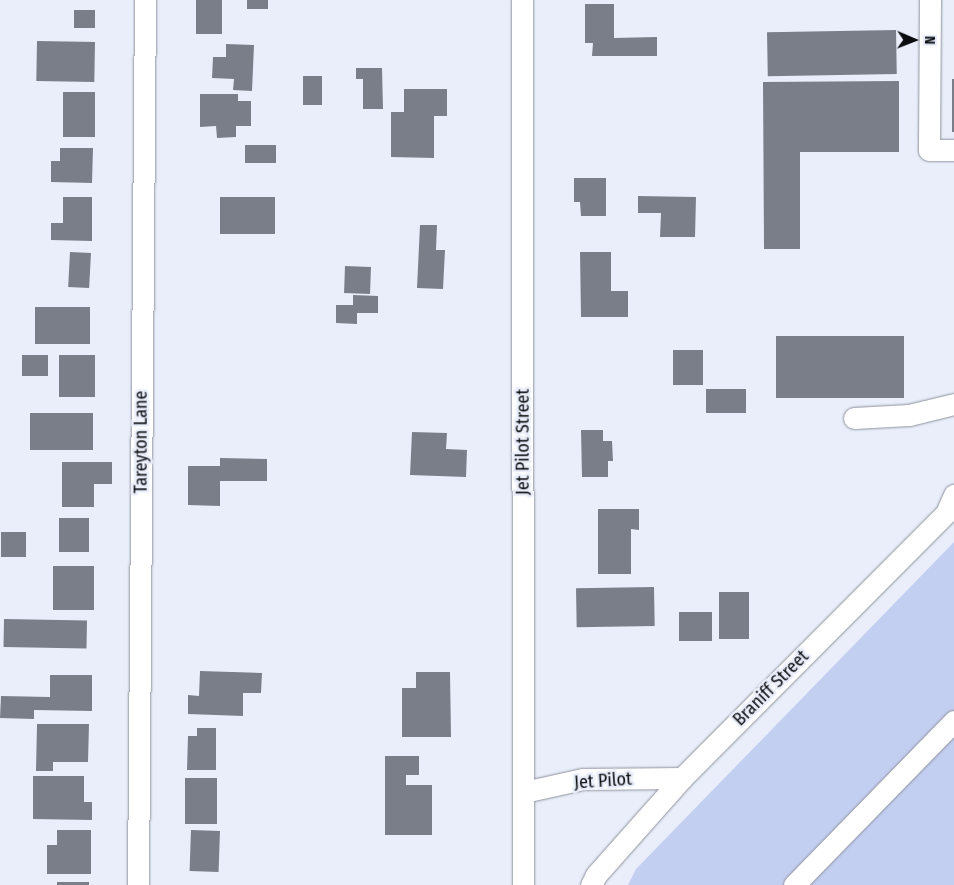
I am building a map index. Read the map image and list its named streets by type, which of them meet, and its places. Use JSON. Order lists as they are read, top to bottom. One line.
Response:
{"streets":{"street":["Tareyton Lane","Jet Pilot Street","Braniff Street","Jet Pilot"]},"crossings":[["Jet Pilot Street","Jet Pilot"],["Braniff Street","Jet Pilot"]],"north":"right"}
